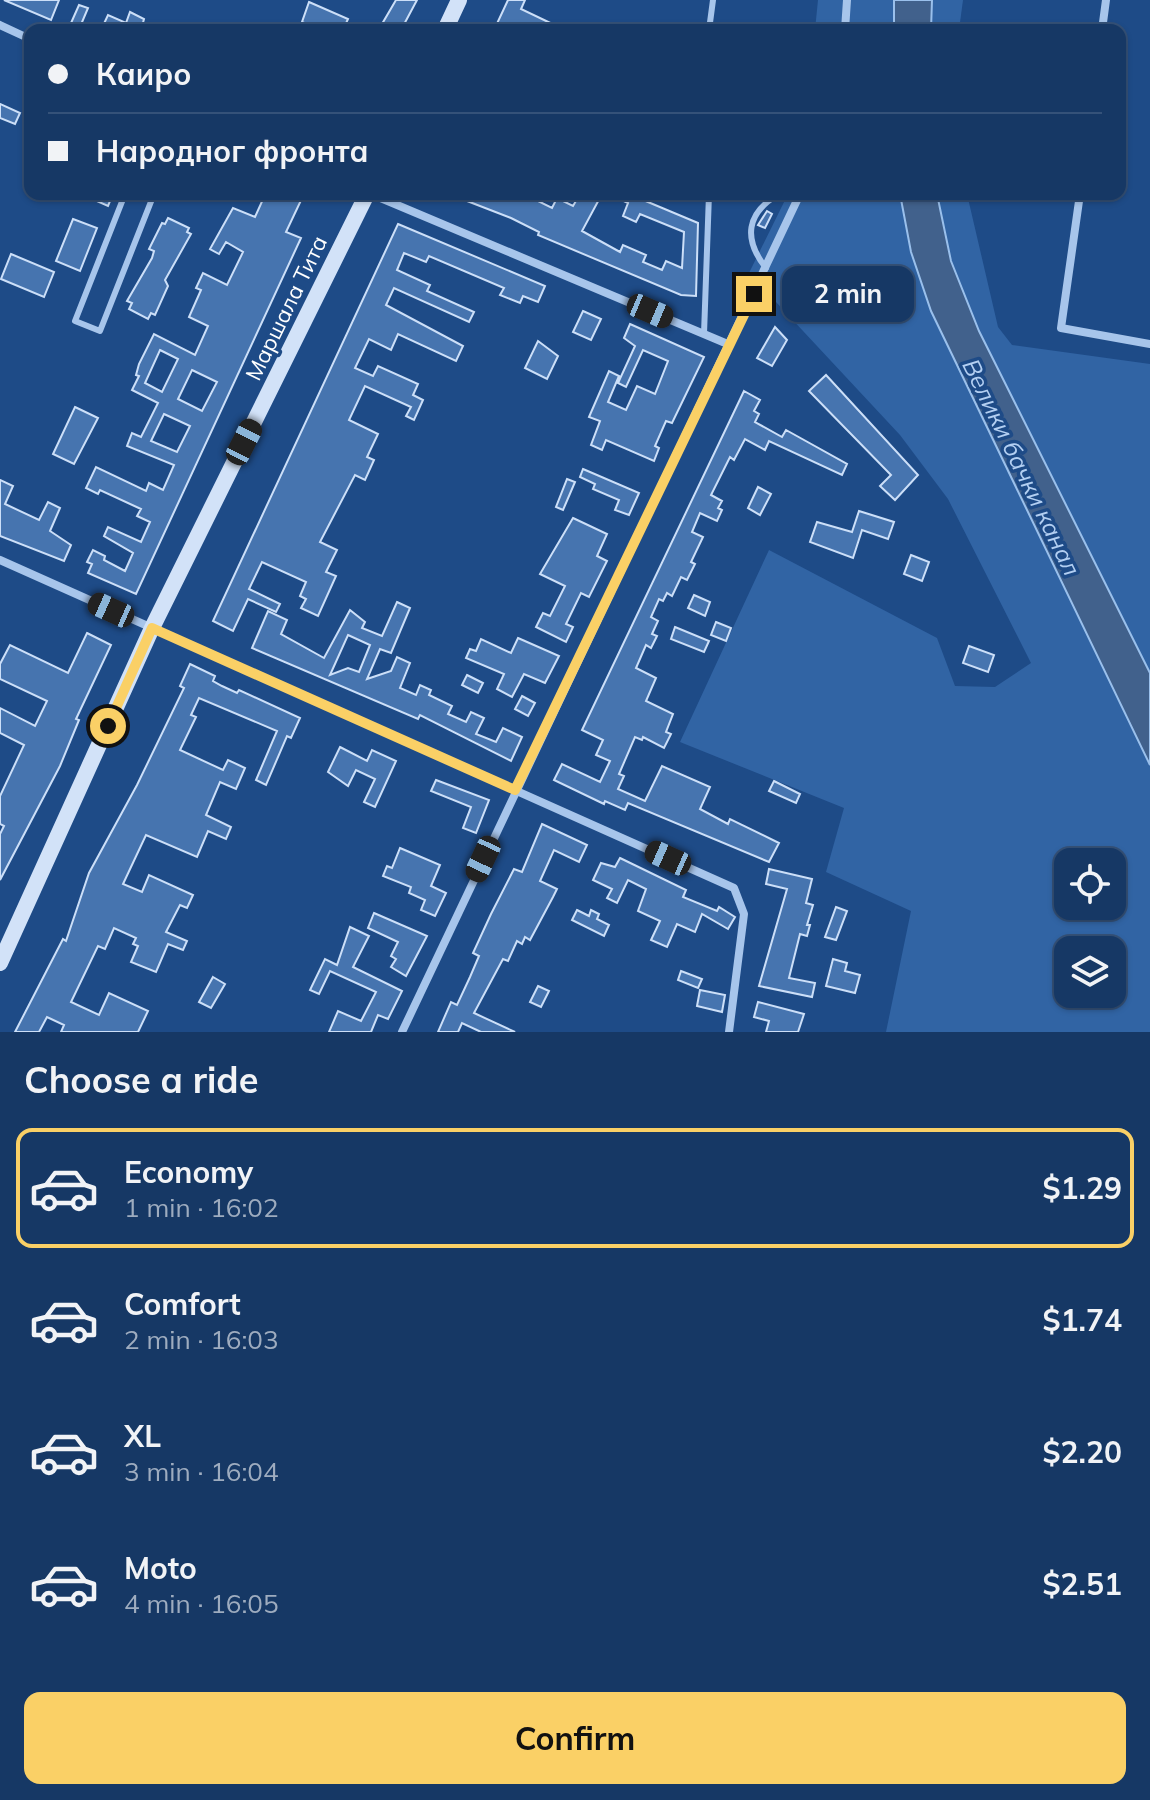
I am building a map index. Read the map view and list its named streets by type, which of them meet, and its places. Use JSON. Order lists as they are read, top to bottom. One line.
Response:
{"streets":{"street":["Маршала Тита"]},"water":["Велики бачки канал"],"page":{"banner":["Каиро","Народног фронта"],"bubble":"2 min","heading":"Choose a ride","list":[{"name":"Economy","note":"1 min · 16:02","value":"$1.29"},{"name":"Comfort","note":"2 min · 16:03","value":"$1.74"},{"name":"XL","note":"3 min · 16:04","value":"$2.20"},{"name":"Moto","note":"4 min · 16:05","value":"$2.51"}],"buttons":"Confirm"}}
